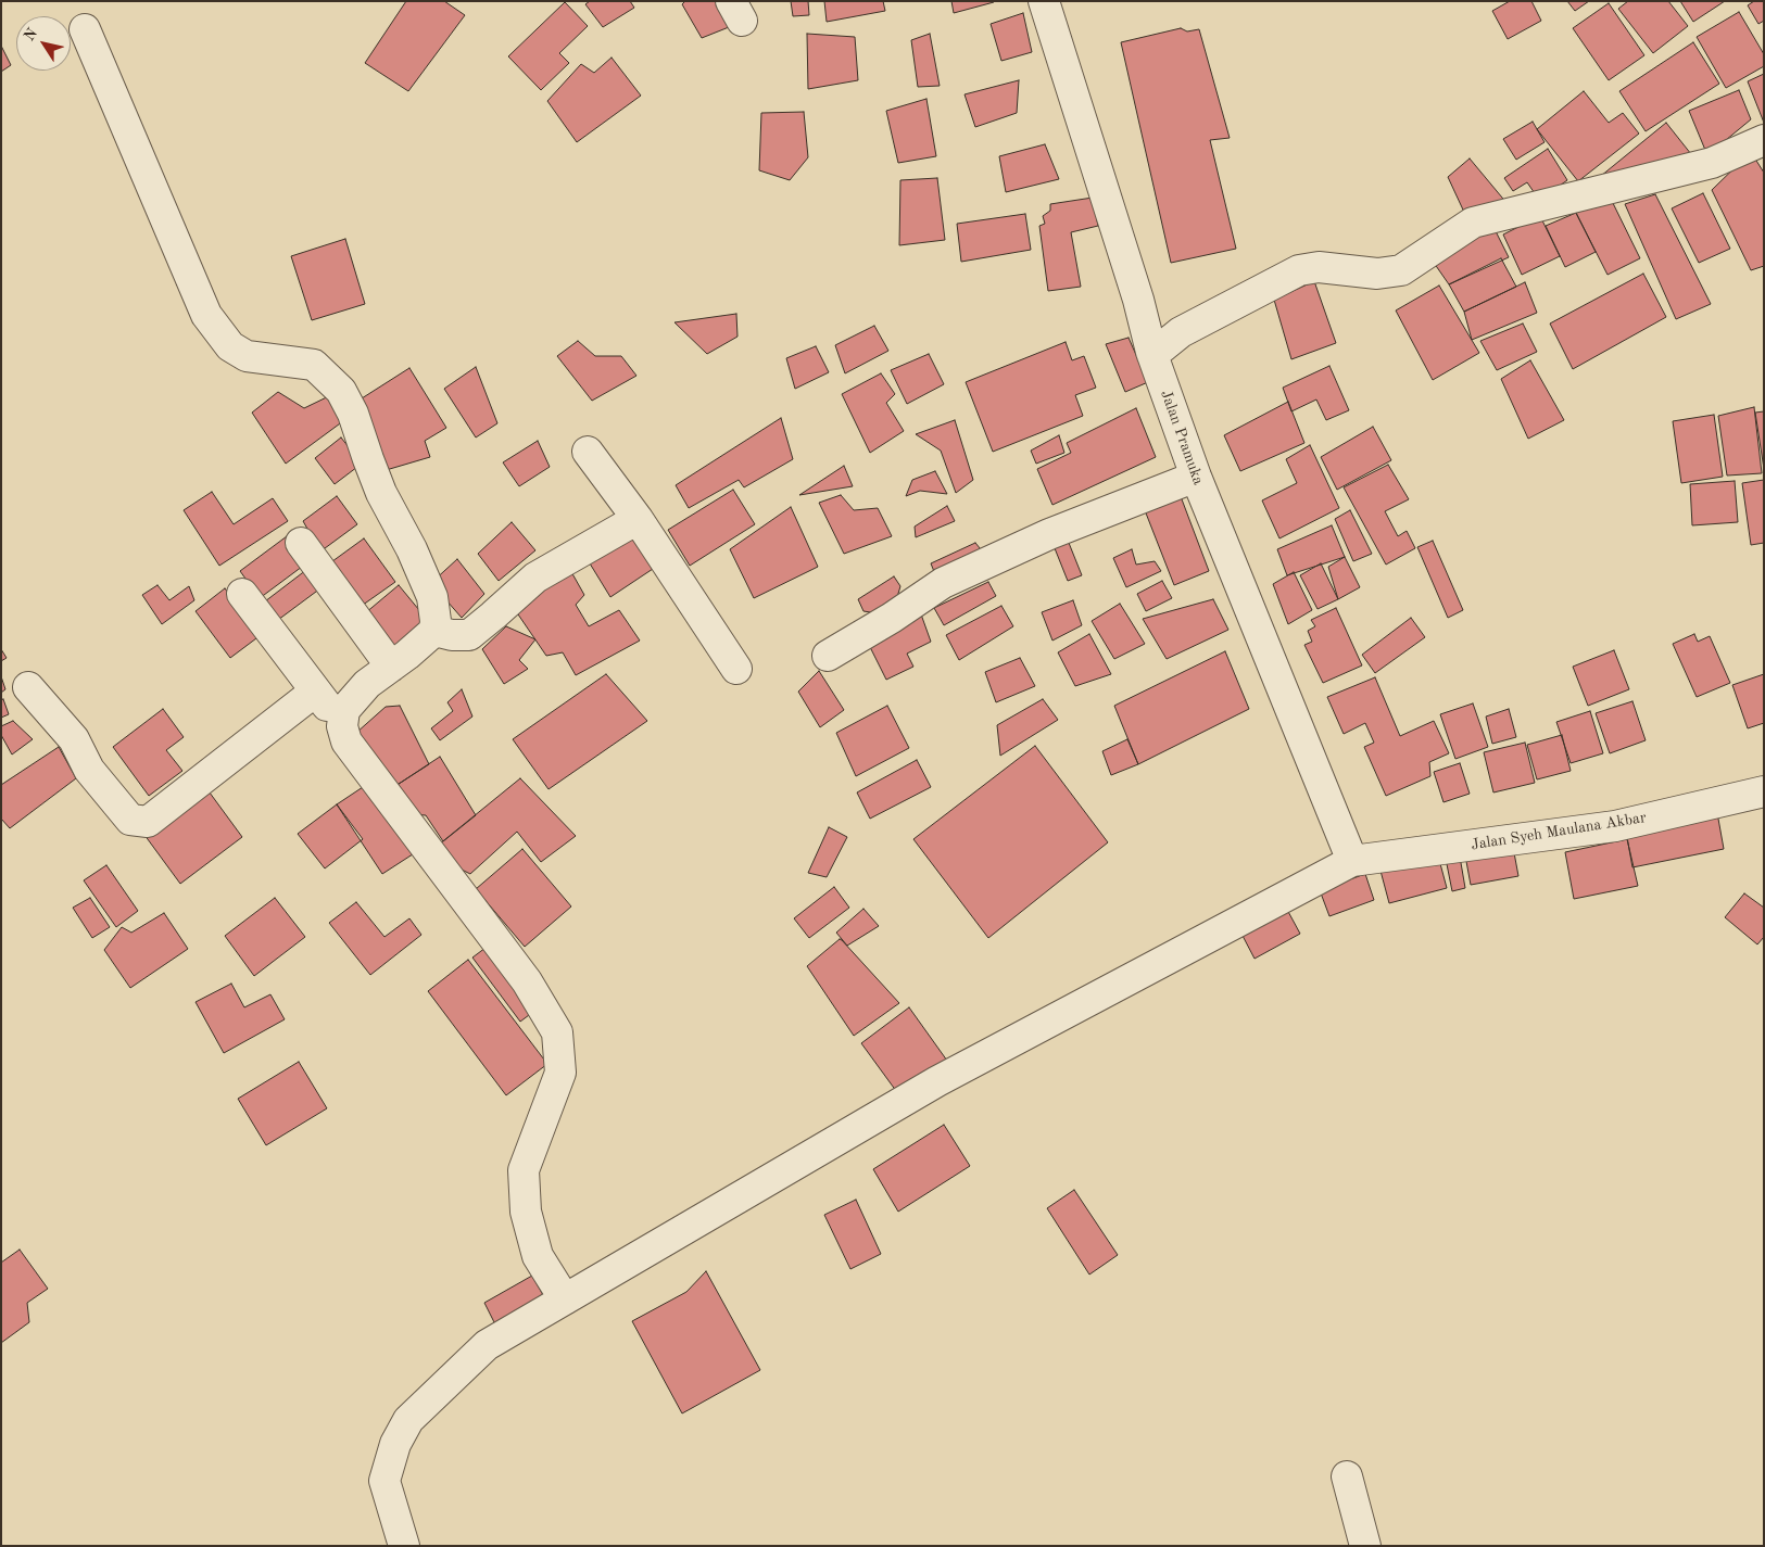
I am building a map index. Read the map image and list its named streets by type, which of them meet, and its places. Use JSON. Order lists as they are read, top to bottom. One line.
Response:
{"streets":{"street":["Jalan Pramuka","Jalan Syeh Maulana Akbar"]},"crossings":[["Jalan Pramuka","Jalan Syeh Maulana Akbar"]],"north":"top left"}
